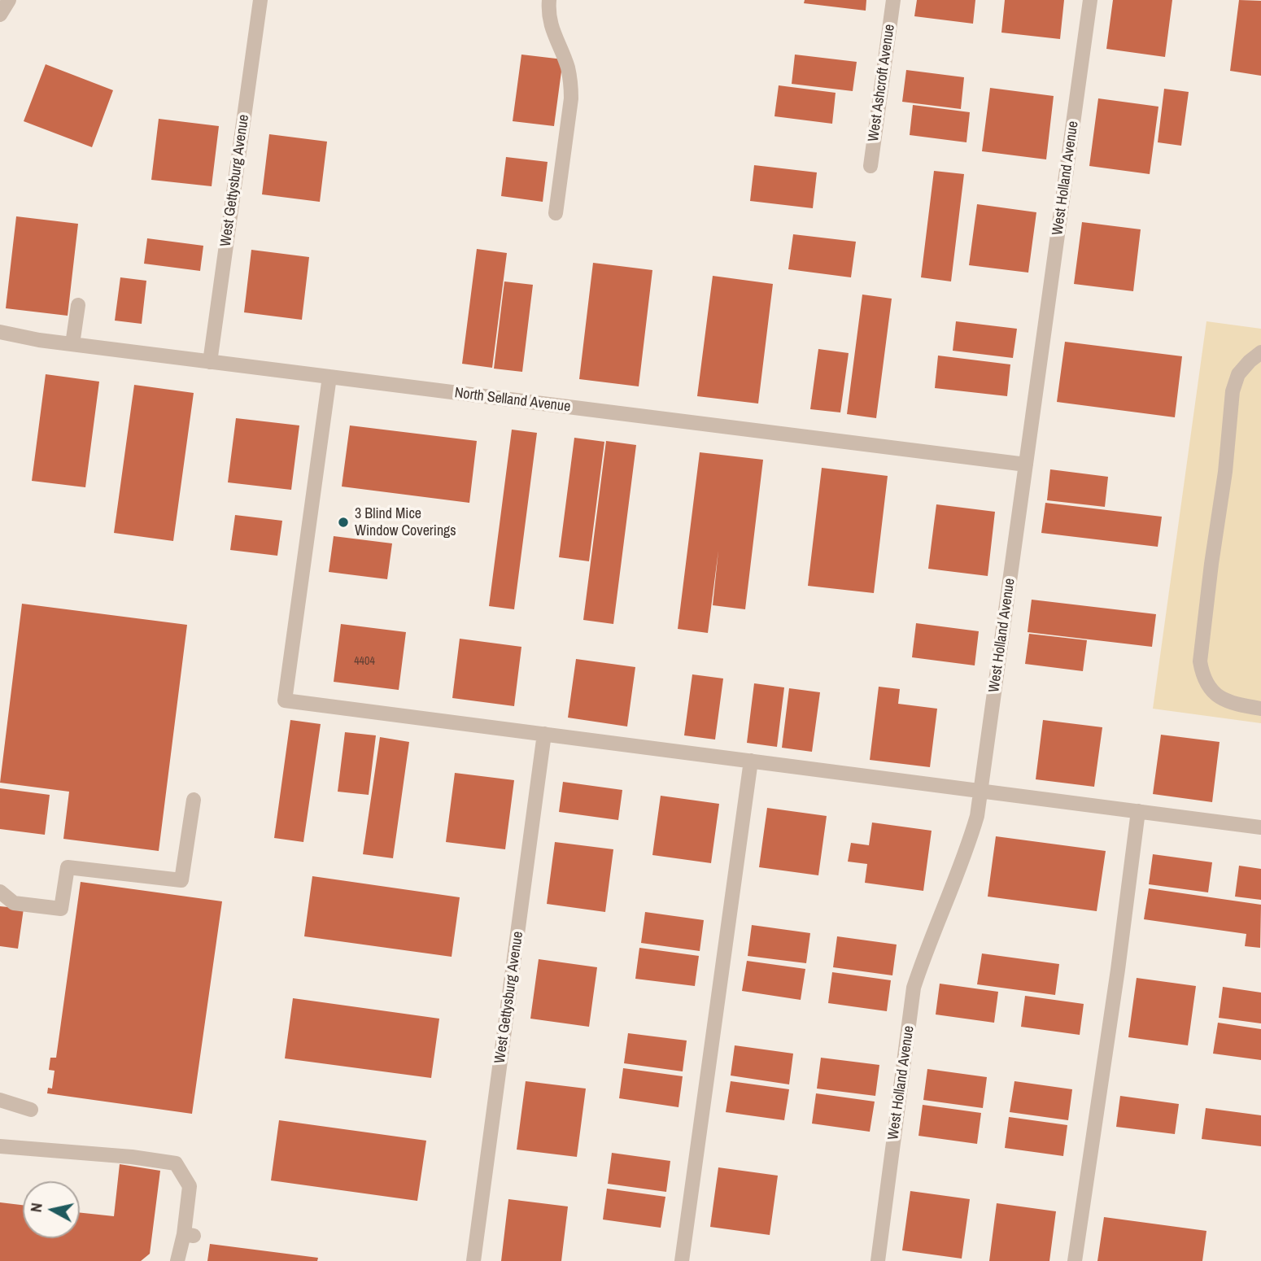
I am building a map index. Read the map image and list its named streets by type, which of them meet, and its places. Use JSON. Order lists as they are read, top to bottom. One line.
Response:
{"streets":{"street":["West Ashcroft Avenue","West Holland Avenue","West Gettysburg Avenue","North Selland Avenue"]},"crossings":[["West Holland Avenue","North Selland Avenue"],["West Gettysburg Avenue","North Selland Avenue"]],"places":["3 Blind Mice Window Coverings"],"house_numbers":["4404"],"north":"left"}
